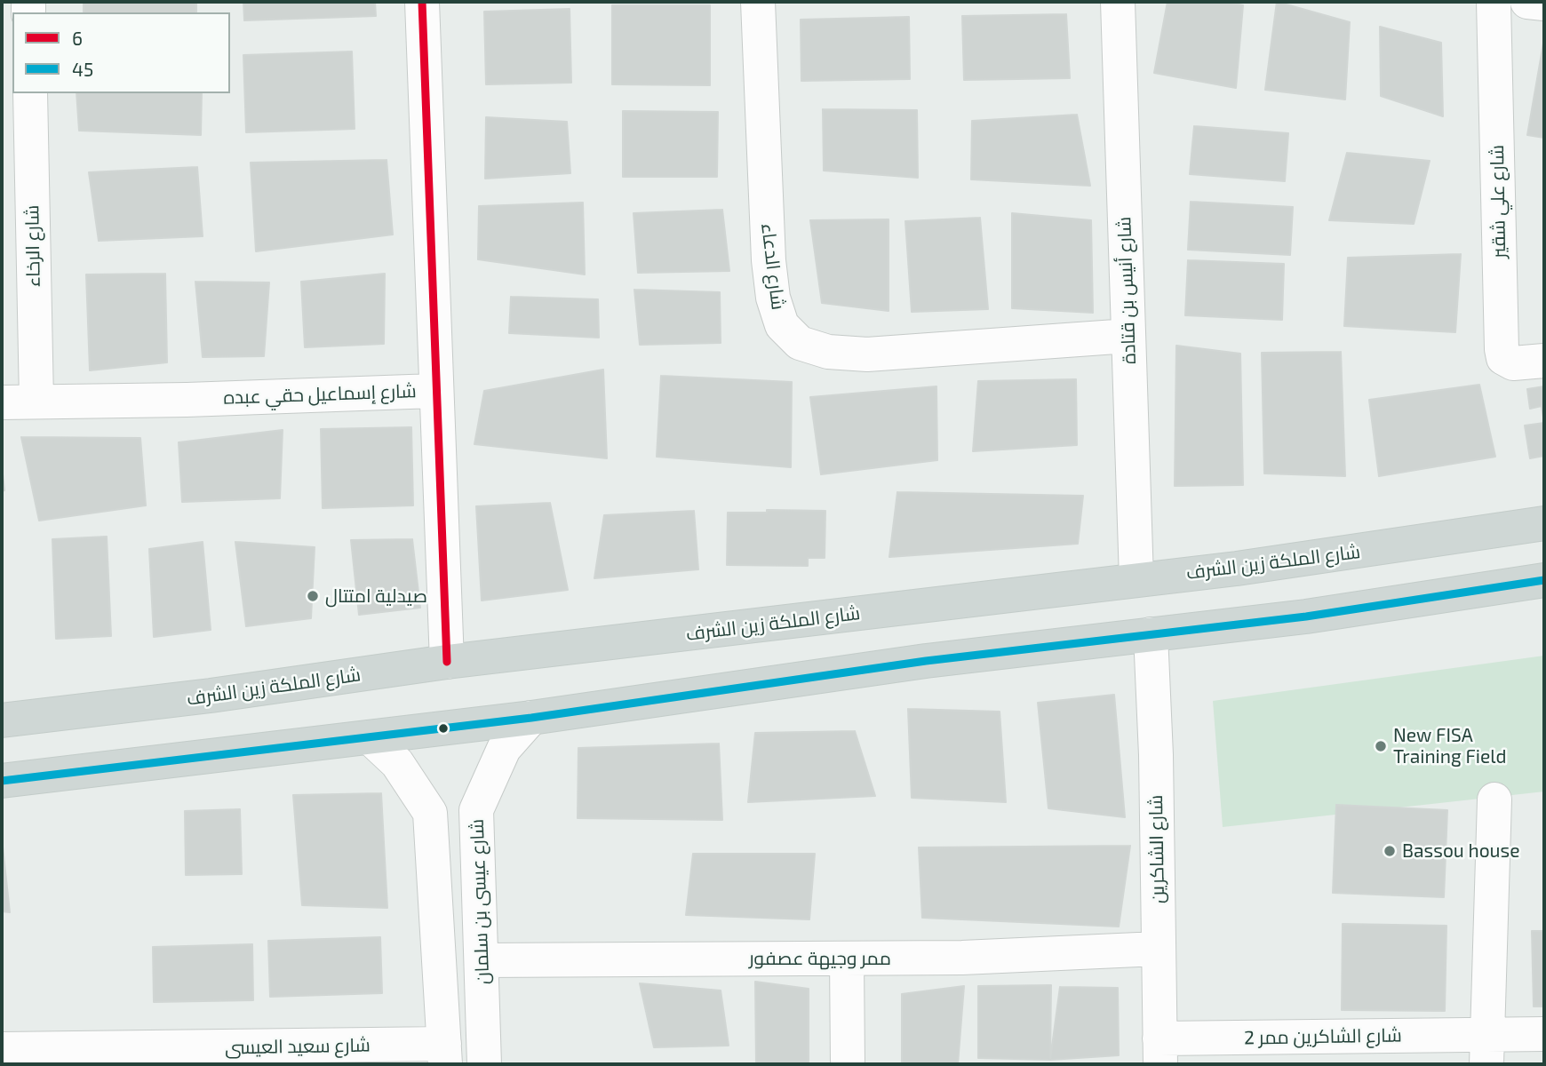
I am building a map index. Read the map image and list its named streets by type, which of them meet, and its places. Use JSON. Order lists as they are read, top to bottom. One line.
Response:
{"streets":{"main road":["شارع الملكة زين الشرف"],"street":["شارع علي شقير","شارع الرخاء","شارع الدعاء","شارع أنيس بن قتادة","شارع إسماعيل حقي عبده","شارع الشاكرين","شارع عيسى بن سلمان","ممر وجيهة عصفور","شارع الشاكرين ممر 2","شارع سعيد العيسى"]},"crossings":[["شارع الرخاء","شارع إسماعيل حقي عبده"],["شارع الدعاء","شارع أنيس بن قتادة"],["شارع أنيس بن قتادة","شارع الملكة زين الشرف"],["شارع الشاكرين","ممر وجيهة عصفور"],["شارع الشاكرين","شارع الشاكرين ممر 2"],["شارع عيسى بن سلمان","ممر وجيهة عصفور"]],"places":["صيدلية امتتال","New FISA Training Field","Bassou house"],"lines":["transit line 6","transit line 45"],"legend":["6","45"]}
